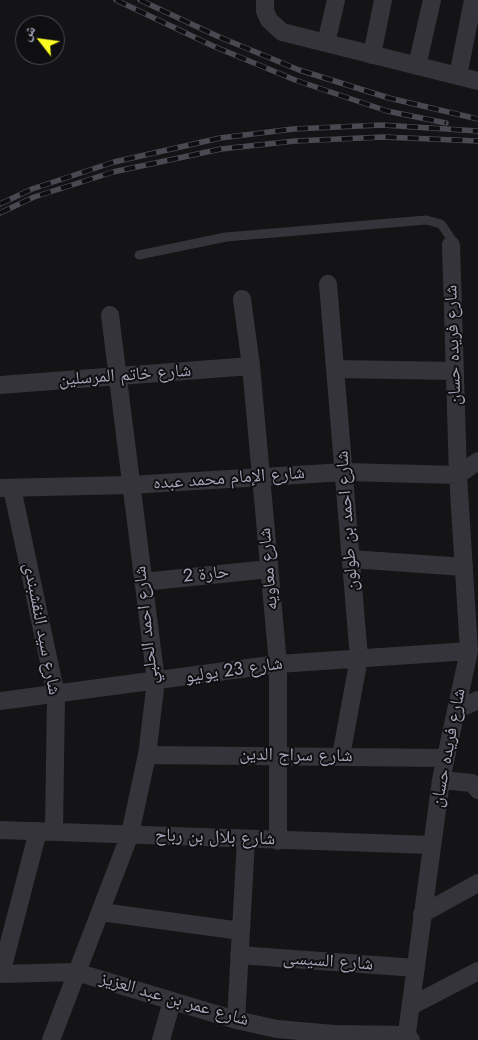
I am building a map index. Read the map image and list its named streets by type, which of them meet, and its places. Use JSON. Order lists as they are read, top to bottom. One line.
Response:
{"streets":{"street":["شارع فريده حسان","شارع خاتم المرسلين","شارع الإمام محمد عبده","شارع احمد بن طولون","شارع معاويه","حارة 2","شارع احمد الحلبي","شارع سيد النقشبندى","شارع 23 يوليو","شارع سراج الدين","شارع بلال بن رباح","شارع السيسى","شارع عمر بن عبد العزيز"]},"crossings":[["شارع فريده حسان","شارع الإمام محمد عبده"],["شارع فريده حسان","شارع 23 يوليو"],["شارع فريده حسان","شارع سراج الدين"],["شارع فريده حسان","شارع بلال بن رباح"],["شارع فريده حسان","شارع السيسى"],["شارع فريده حسان","شارع عمر بن عبد العزيز"],["شارع خاتم المرسلين","شارع معاويه"],["شارع خاتم المرسلين","شارع احمد الحلبي"],["شارع الإمام محمد عبده","شارع احمد بن طولون"],["شارع الإمام محمد عبده","شارع معاويه"],["شارع الإمام محمد عبده","شارع احمد الحلبي"],["شارع الإمام محمد عبده","شارع سيد النقشبندى"],["شارع احمد بن طولون","شارع 23 يوليو"],["شارع احمد بن طولون","شارع سراج الدين"],["شارع معاويه","حارة 2"],["شارع معاويه","شارع 23 يوليو"],["شارع معاويه","شارع سراج الدين"],["شارع معاويه","شارع بلال بن رباح"],["حارة 2","شارع احمد الحلبي"],["شارع احمد الحلبي","شارع 23 يوليو"],["شارع احمد الحلبي","شارع سراج الدين"],["شارع احمد الحلبي","شارع بلال بن رباح"],["شارع احمد الحلبي","شارع عمر بن عبد العزيز"],["شارع سيد النقشبندى","شارع 23 يوليو"],["شارع سيد النقشبندى","شارع بلال بن رباح"],["شارع سيد النقشبندى","شارع عمر بن عبد العزيز"]],"north":"top left"}
